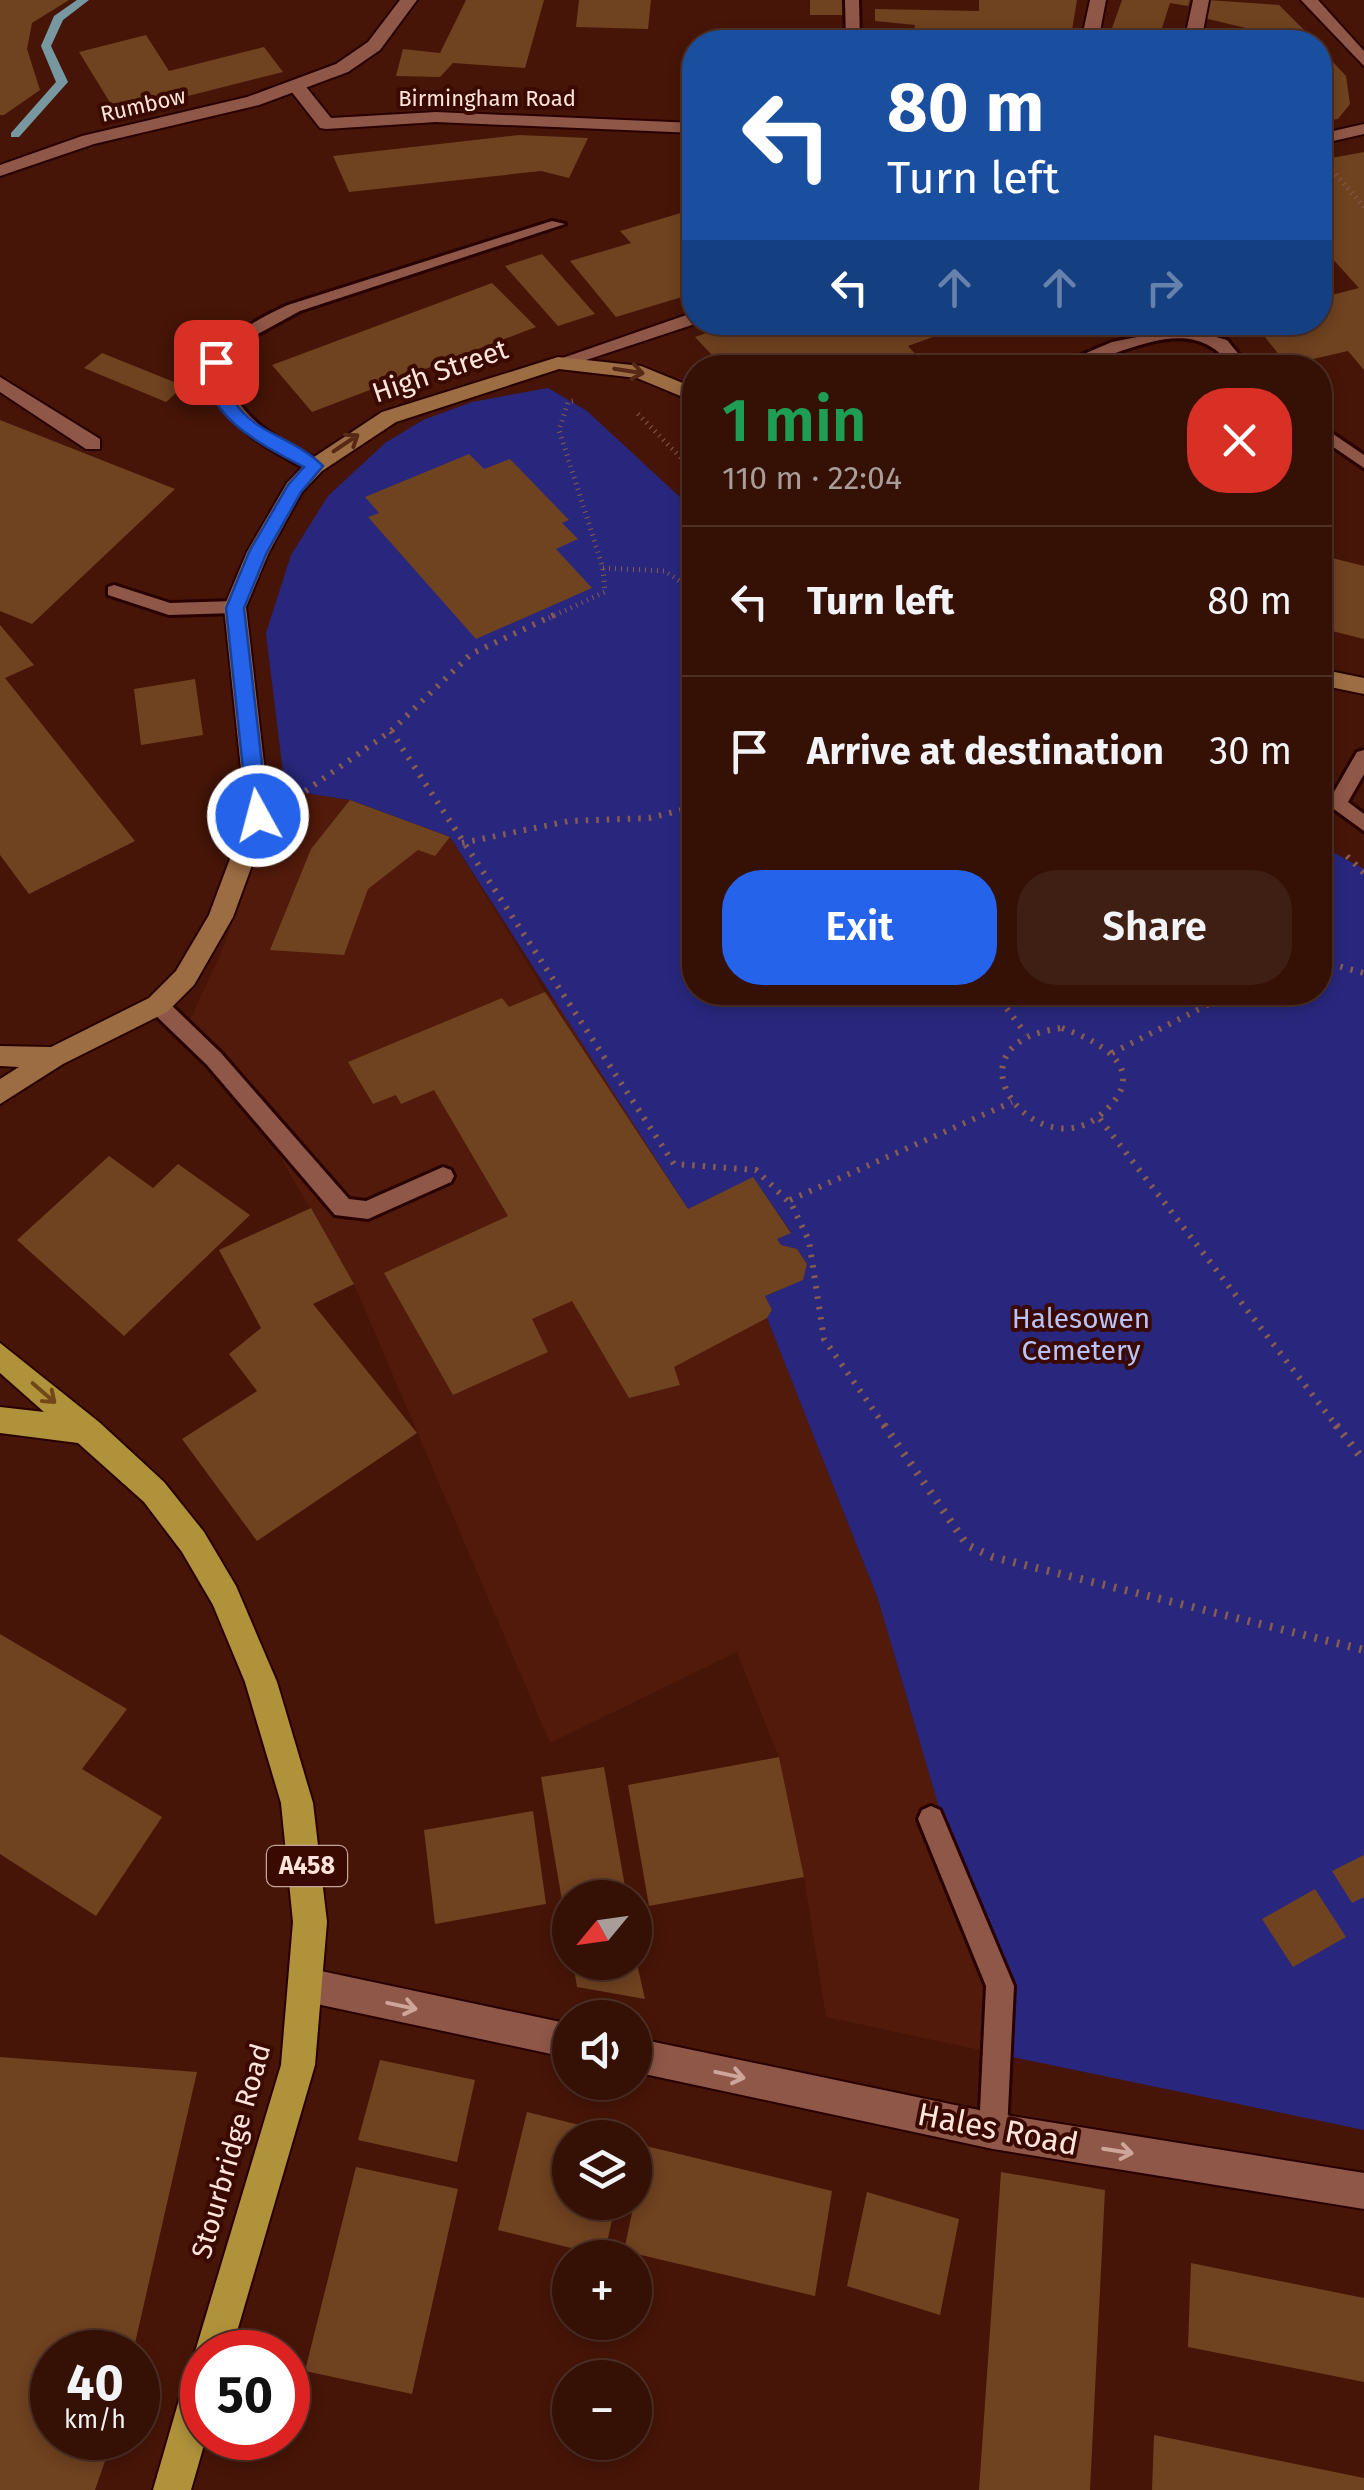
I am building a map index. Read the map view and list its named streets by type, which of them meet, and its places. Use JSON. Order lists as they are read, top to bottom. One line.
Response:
{"streets":{"highway":["A458","Stourbridge Road"],"main road":["High Street"],"street":["Birmingham Road","Rumbow","Hales Road"]},"crossings":[["Birmingham Road","Rumbow"],["A458","Stourbridge Road"]],"one_way":["Hales Road"],"parks":["Halesowen Cemetery"],"north":"bottom left","page":{"turn":["80 m","Turn left"],"heading":["1 min","110 m · 22:04"],"list":[{"name":"Turn left","value":"80 m"},{"name":"Arrive at destination","value":"30 m"}],"buttons":["Exit","Share"],"map_buttons":["+","−"],"speed":"40 km/h","limit":"50"}}
